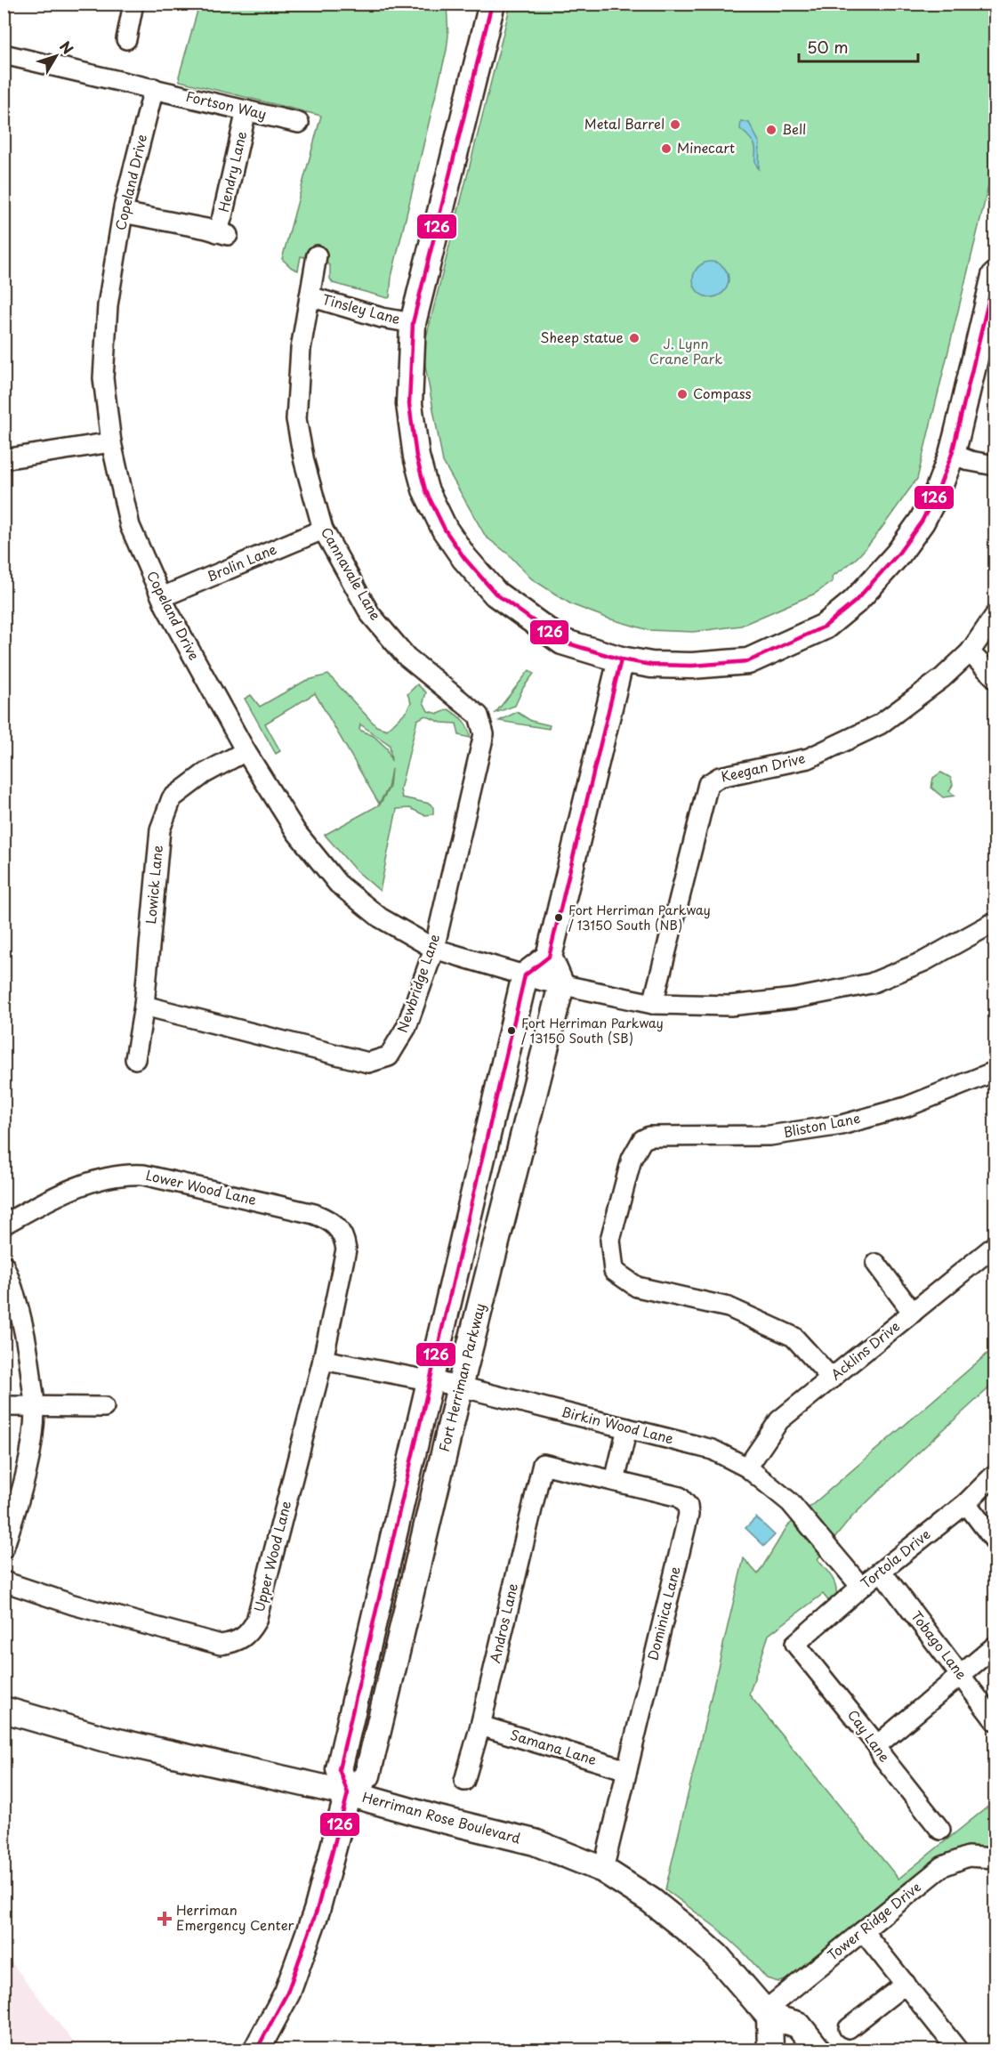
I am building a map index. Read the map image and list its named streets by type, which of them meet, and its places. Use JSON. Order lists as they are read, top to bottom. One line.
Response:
{"streets":{"street":["Fortson Way","Hendry Lane","Copeland Drive","Tinsley Lane","Brolin Lane","Cannavale Lane","Keegan Drive","Lowick Lane","Newbridge Lane","Bliston Lane","Lower Wood Lane","Acklins Drive","Fort Herriman Parkway","Birkin Wood Lane","Upper Wood Lane","Tortola Drive","Dominica Lane","Andros Lane","Tobago Lane","Cay Lane","Samana Lane","Herriman Rose Boulevard","Tower Ridge Drive"]},"crossings":[["Fortson Way","Hendry Lane"],["Fortson Way","Copeland Drive"],["Hendry Lane","Copeland Drive"],["Copeland Drive","Brolin Lane"],["Copeland Drive","Keegan Drive"],["Copeland Drive","Lowick Lane"],["Copeland Drive","Newbridge Lane"],["Copeland Drive","Fort Herriman Parkway"],["Tinsley Lane","Cannavale Lane"],["Brolin Lane","Cannavale Lane"],["Cannavale Lane","Newbridge Lane"],["Lowick Lane","Newbridge Lane"],["Bliston Lane","Acklins Drive"],["Lower Wood Lane","Upper Wood Lane"],["Acklins Drive","Birkin Wood Lane"],["Fort Herriman Parkway","Birkin Wood Lane"],["Fort Herriman Parkway","Herriman Rose Boulevard"],["Birkin Wood Lane","Upper Wood Lane"],["Birkin Wood Lane","Tortola Drive"],["Tortola Drive","Tobago Lane"],["Tortola Drive","Cay Lane"],["Dominica Lane","Andros Lane"],["Dominica Lane","Samana Lane"],["Dominica Lane","Herriman Rose Boulevard"],["Andros Lane","Samana Lane"],["Herriman Rose Boulevard","Tower Ridge Drive"]],"parks":["J. Lynn Crane Park"],"places":{"other":["Metal Barrel","Bell","Minecart","Sheep statue","Compass","Fort Herriman Parkway / 13150 South (NB)","Fort Herriman Parkway / 13150 South (SB)"],"health":["Herriman Emergency Center"]},"lines":["transit line 126"],"scale_bar":"50 m","north":"top right"}
